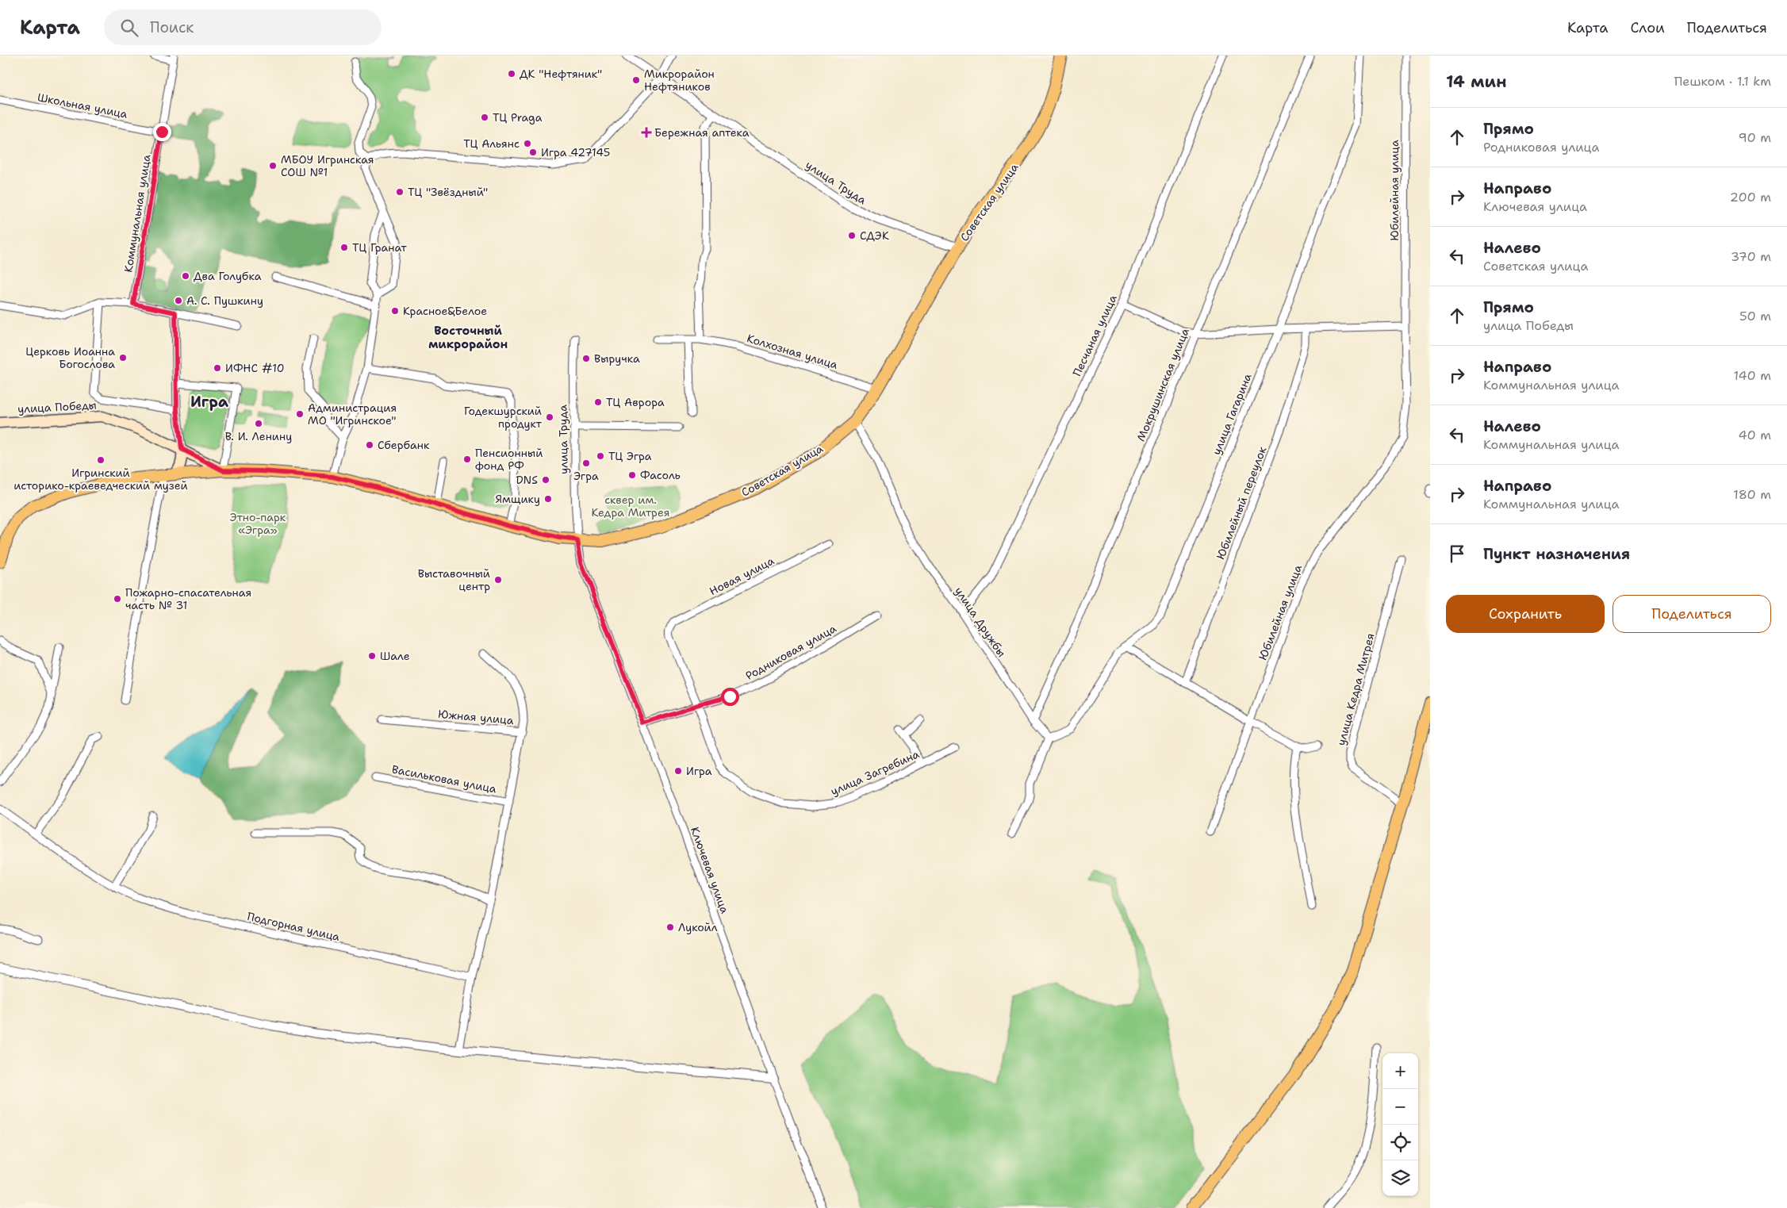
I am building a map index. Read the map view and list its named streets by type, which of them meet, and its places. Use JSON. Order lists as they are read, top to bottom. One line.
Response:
{"streets":{"main road":["Советская улица","улица Победы"],"street":["Школьная улица","улица Труда","Юбилейная улица","Коммунальная улица","Песчаная улица","Колхозная улица","Мокрушинская улица","улица Гагарина","Юбилейный переулок","Новая улица","улица Дружбы","Родниковая улица","улица Кедра Митрея","Южная улица","улица Загребина","Васильковая улица","Ключевая улица","Подгорная улица"]},"crossings":[["Школьная улица","Коммунальная улица"],["улица Труда","Советская улица"],["улица Труда","Ключевая улица"],["Советская улица","Колхозная улица"],["Советская улица","улица Победы"],["Советская улица","улица Дружбы"],["Советская улица","Ключевая улица"],["Песчаная улица","улица Дружбы"],["Мокрушинская улица","улица Дружбы"],["улица Гагарина","улица Дружбы"],["Новая улица","улица Загребина"],["Родниковая улица","улица Загребина"],["Родниковая улица","Ключевая улица"]],"districts":["Восточный микрорайон","Игра"],"parks":["сквер им. Кедра Митрея","Этно-парк «Эгра»"],"places":{"other":["ДК \"Нефтяник\"","Микрорайон Нефтяников","ТЦ Praga","ТЦ Альянс","Игра 427145","МБОУ Игринская СОШ №1","ТЦ \"Звёздный\"","СДЭК","ТЦ Гранат","Два Голубка","А. С. Пушкину","Красное&Белое","Церковь Иоанна Богослова","Выручка","ИФНС #10","ТЦ Аврора","Администрация МО \"Игринское\"","Годекшурский продукт","В. И. Ленину","Сбербанк","ТЦ Эгра","Пенсионный фонд РФ","Игринский историко-краеведческий музей","Эгра","Фасоль","DNS","Ямщику","Выставочный центр","Пожарно-спасательная часть № 31","Шале","Игра","Лукойл"],"health":["Бережная аптека"]},"page":{"header":"Карта","search":"Поиск","nav":["Карта","Слои","Поделиться"],"heading":["14 мин","Пешком · 1.1 km"],"list":[["Прямо","Родниковая улица","90 m"],["Направо","Ключевая улица","200 m"],["Налево","Советская улица","370 m"],["Прямо","улица Победы","50 m"],["Направо","Коммунальная улица","140 m"],["Налево","Коммунальная улица","40 m"],["Направо","Коммунальная улица","180 m"],"Пункт назначения"],"buttons":["Сохранить","Поделиться"],"map_buttons":["+","−"]}}
